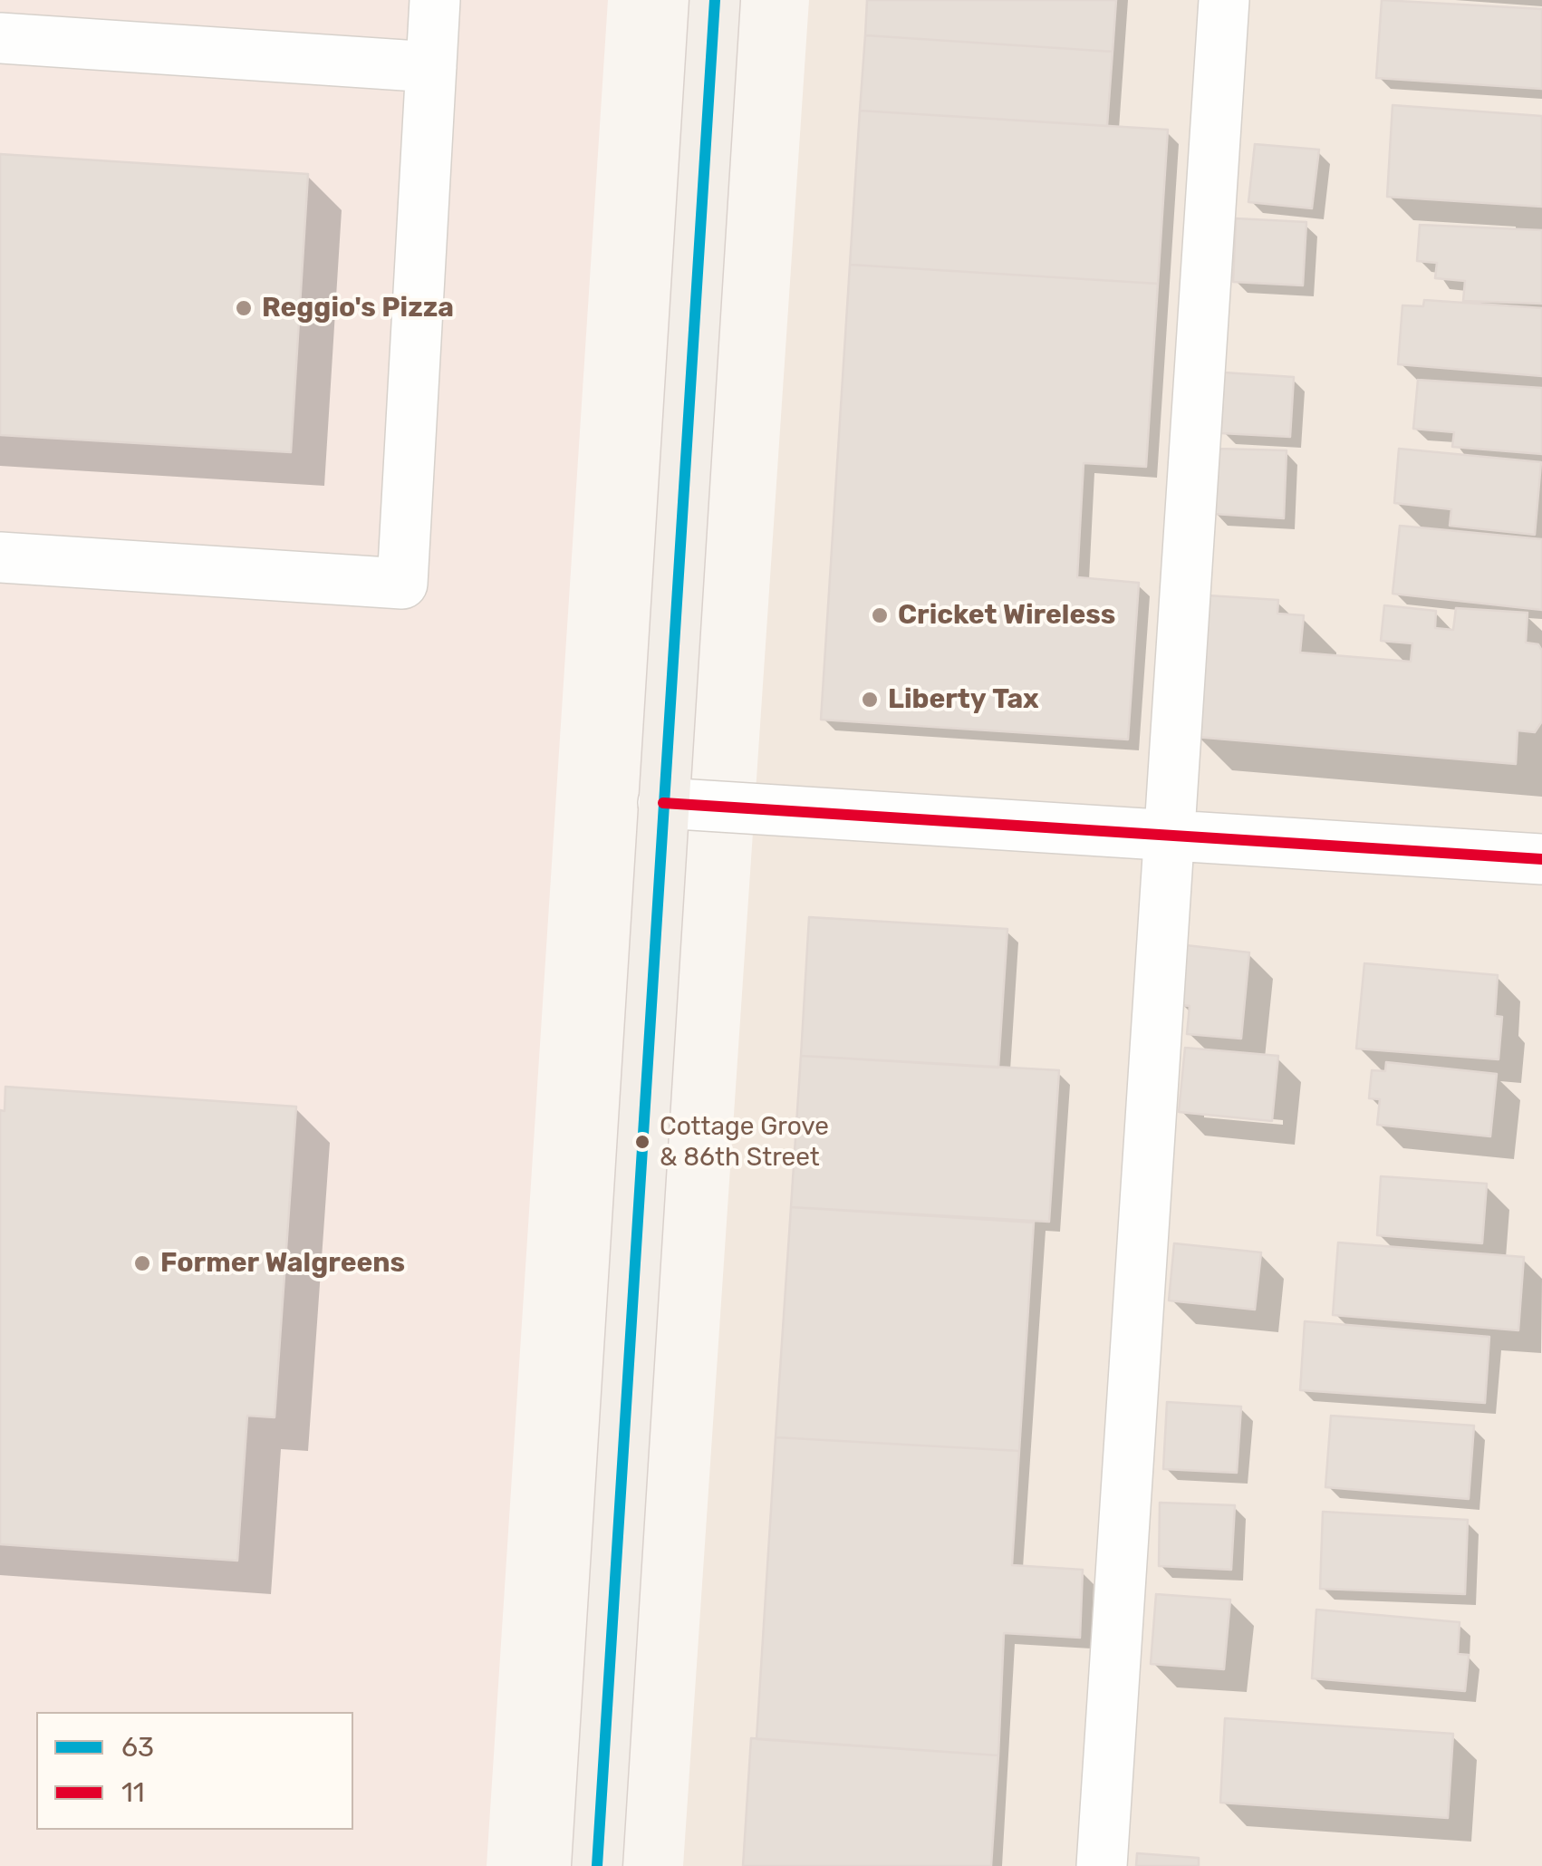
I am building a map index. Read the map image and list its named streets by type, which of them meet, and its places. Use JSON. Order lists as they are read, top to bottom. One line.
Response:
{"places":["Reggio's Pizza","Cricket Wireless","Liberty Tax","Cottage Grove & 86th Street","Former Walgreens"],"lines":["transit line 63","transit line 11"],"legend":["63","11"]}
